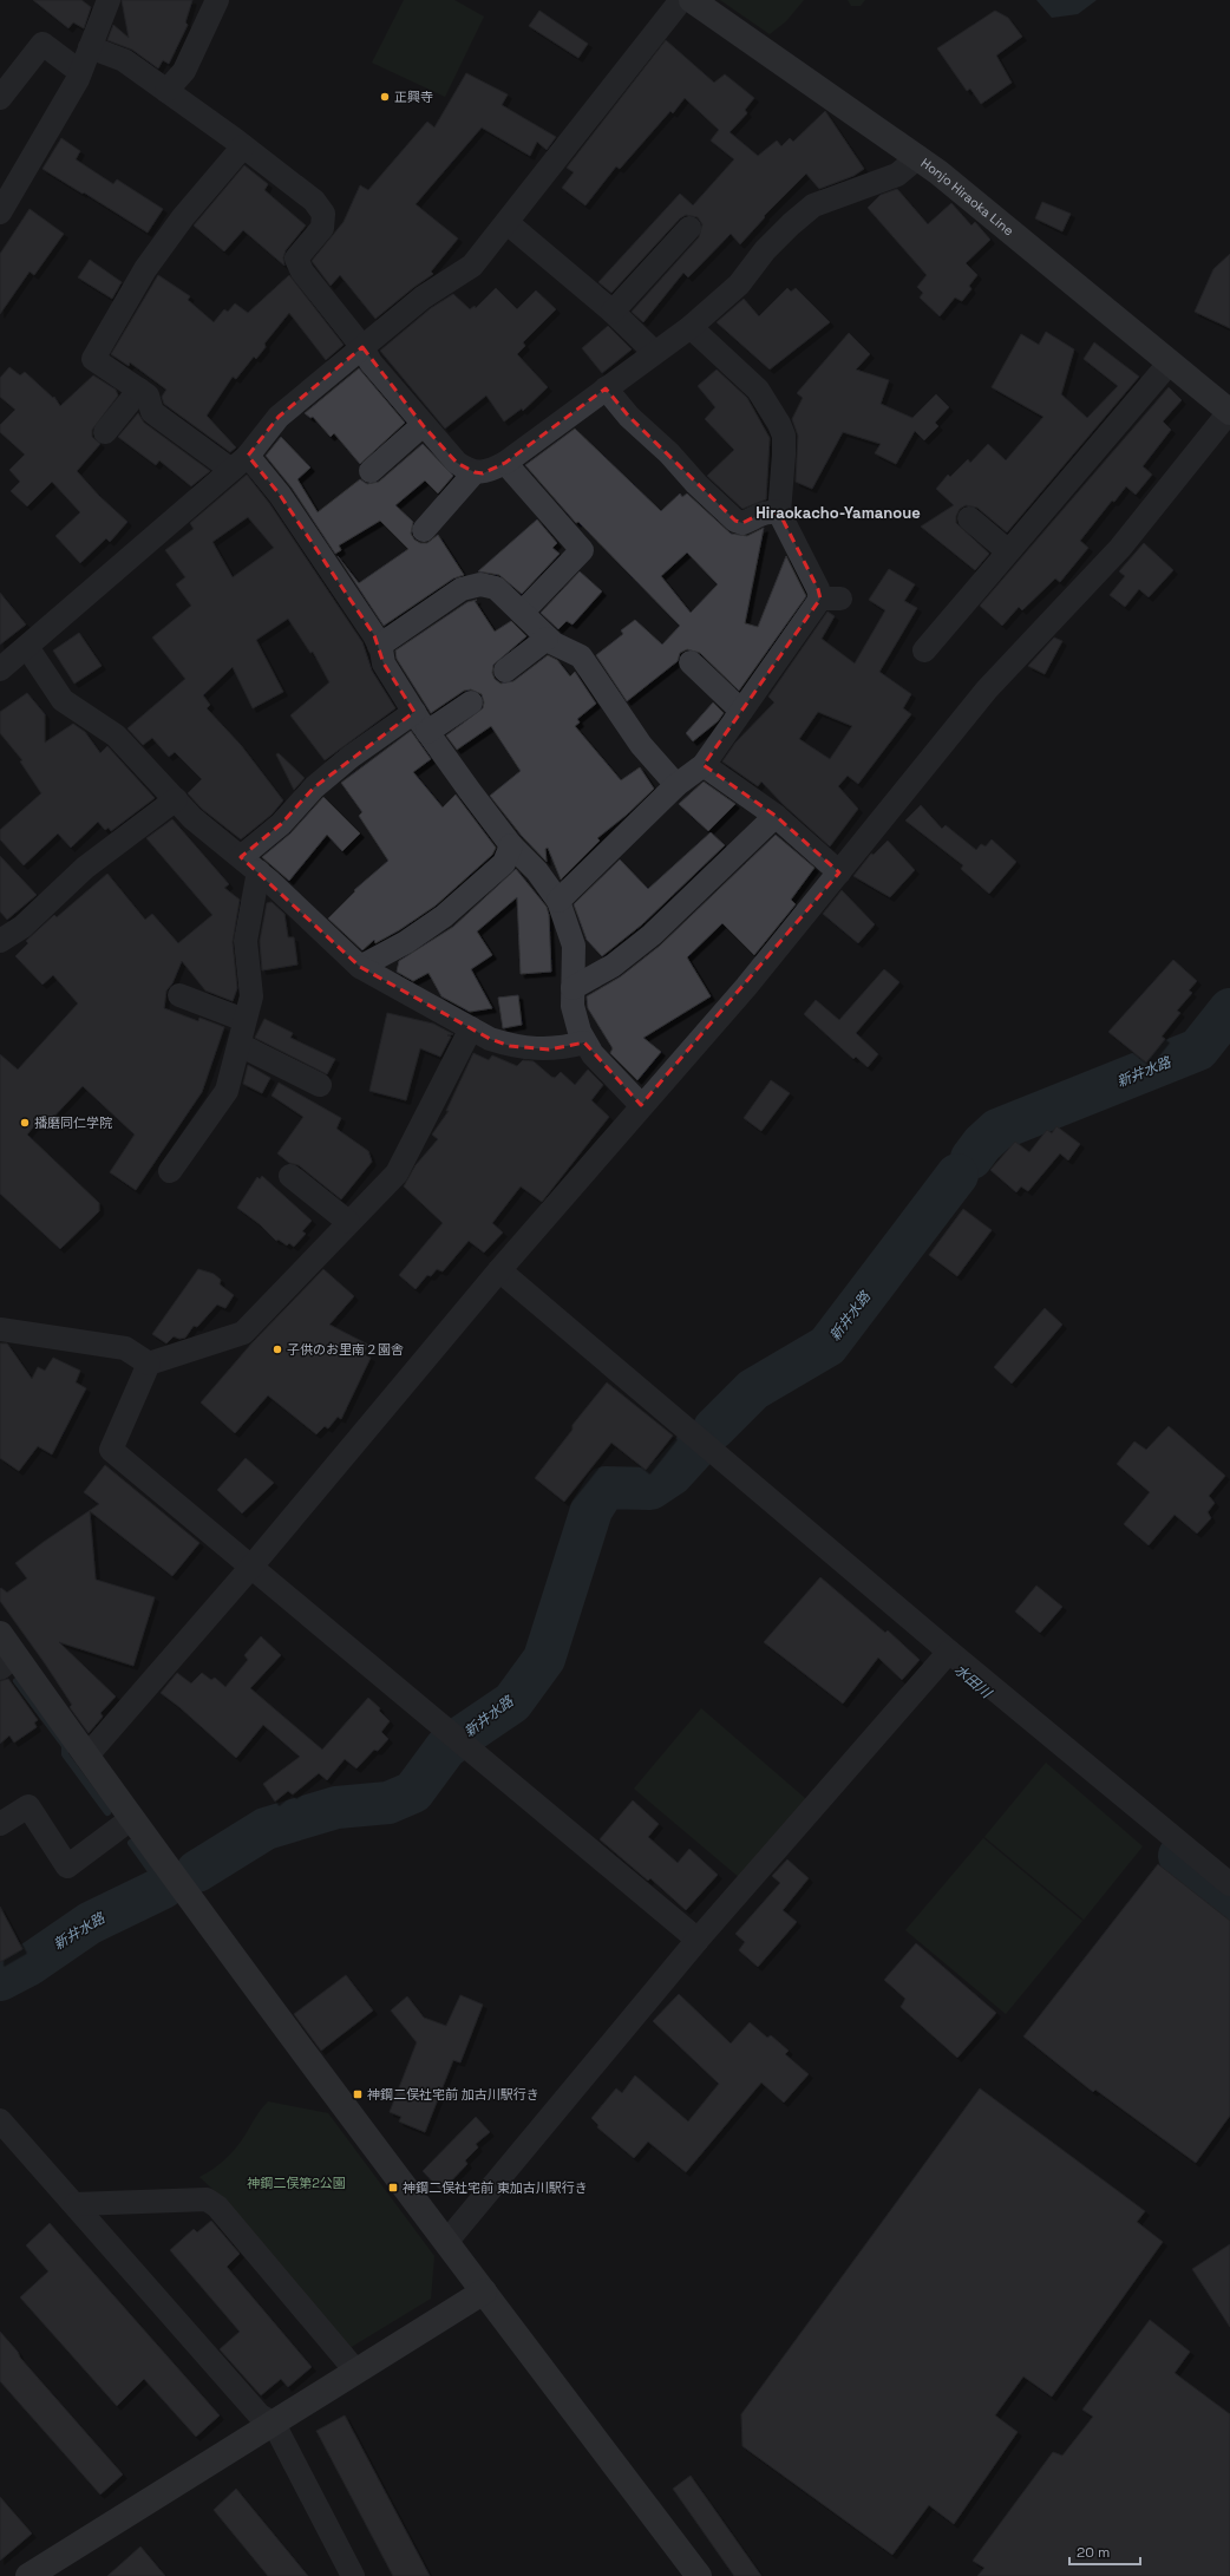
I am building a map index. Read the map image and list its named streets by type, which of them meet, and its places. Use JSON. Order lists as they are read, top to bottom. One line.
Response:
{"streets":{"street":["Honjo Hiraoka Line"]},"districts":["Hiraokacho-Yamanoue"],"water":["新井水路","水田川"],"parks":["神鋼二俣第2公園"],"places":{"other":["正興寺","播磨同仁学院","子供のお里南２園舎"],"transit":["神鋼二俣社宅前 加古川駅行き","神鋼二俣社宅前 東加古川駅行き"]},"scale_bar":"20 m"}
